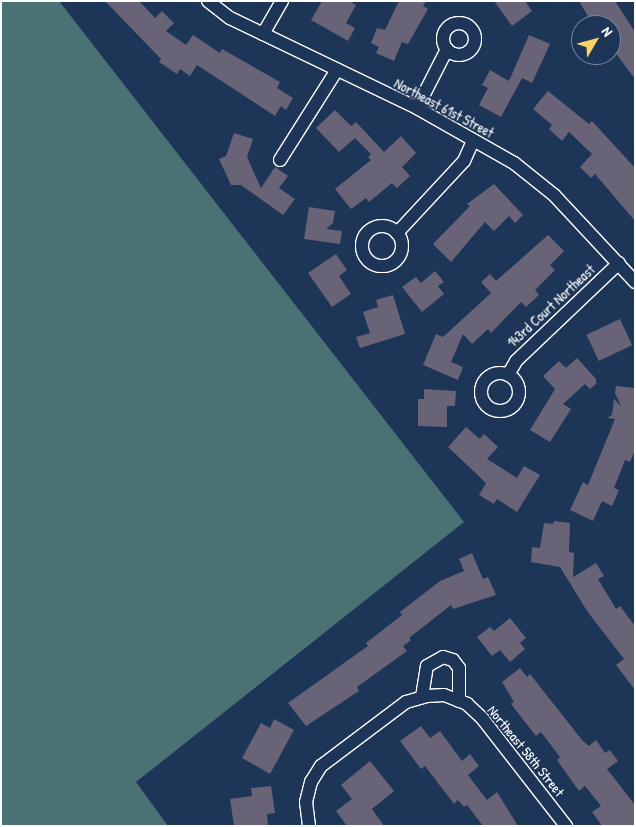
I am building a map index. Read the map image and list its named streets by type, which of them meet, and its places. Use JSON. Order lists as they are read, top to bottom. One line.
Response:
{"streets":{"street":["Northeast 61st Street","143rd Court Northeast","Northeast 58th Street"]},"crossings":[["Northeast 61st Street","143rd Court Northeast"]],"north":"top right"}
